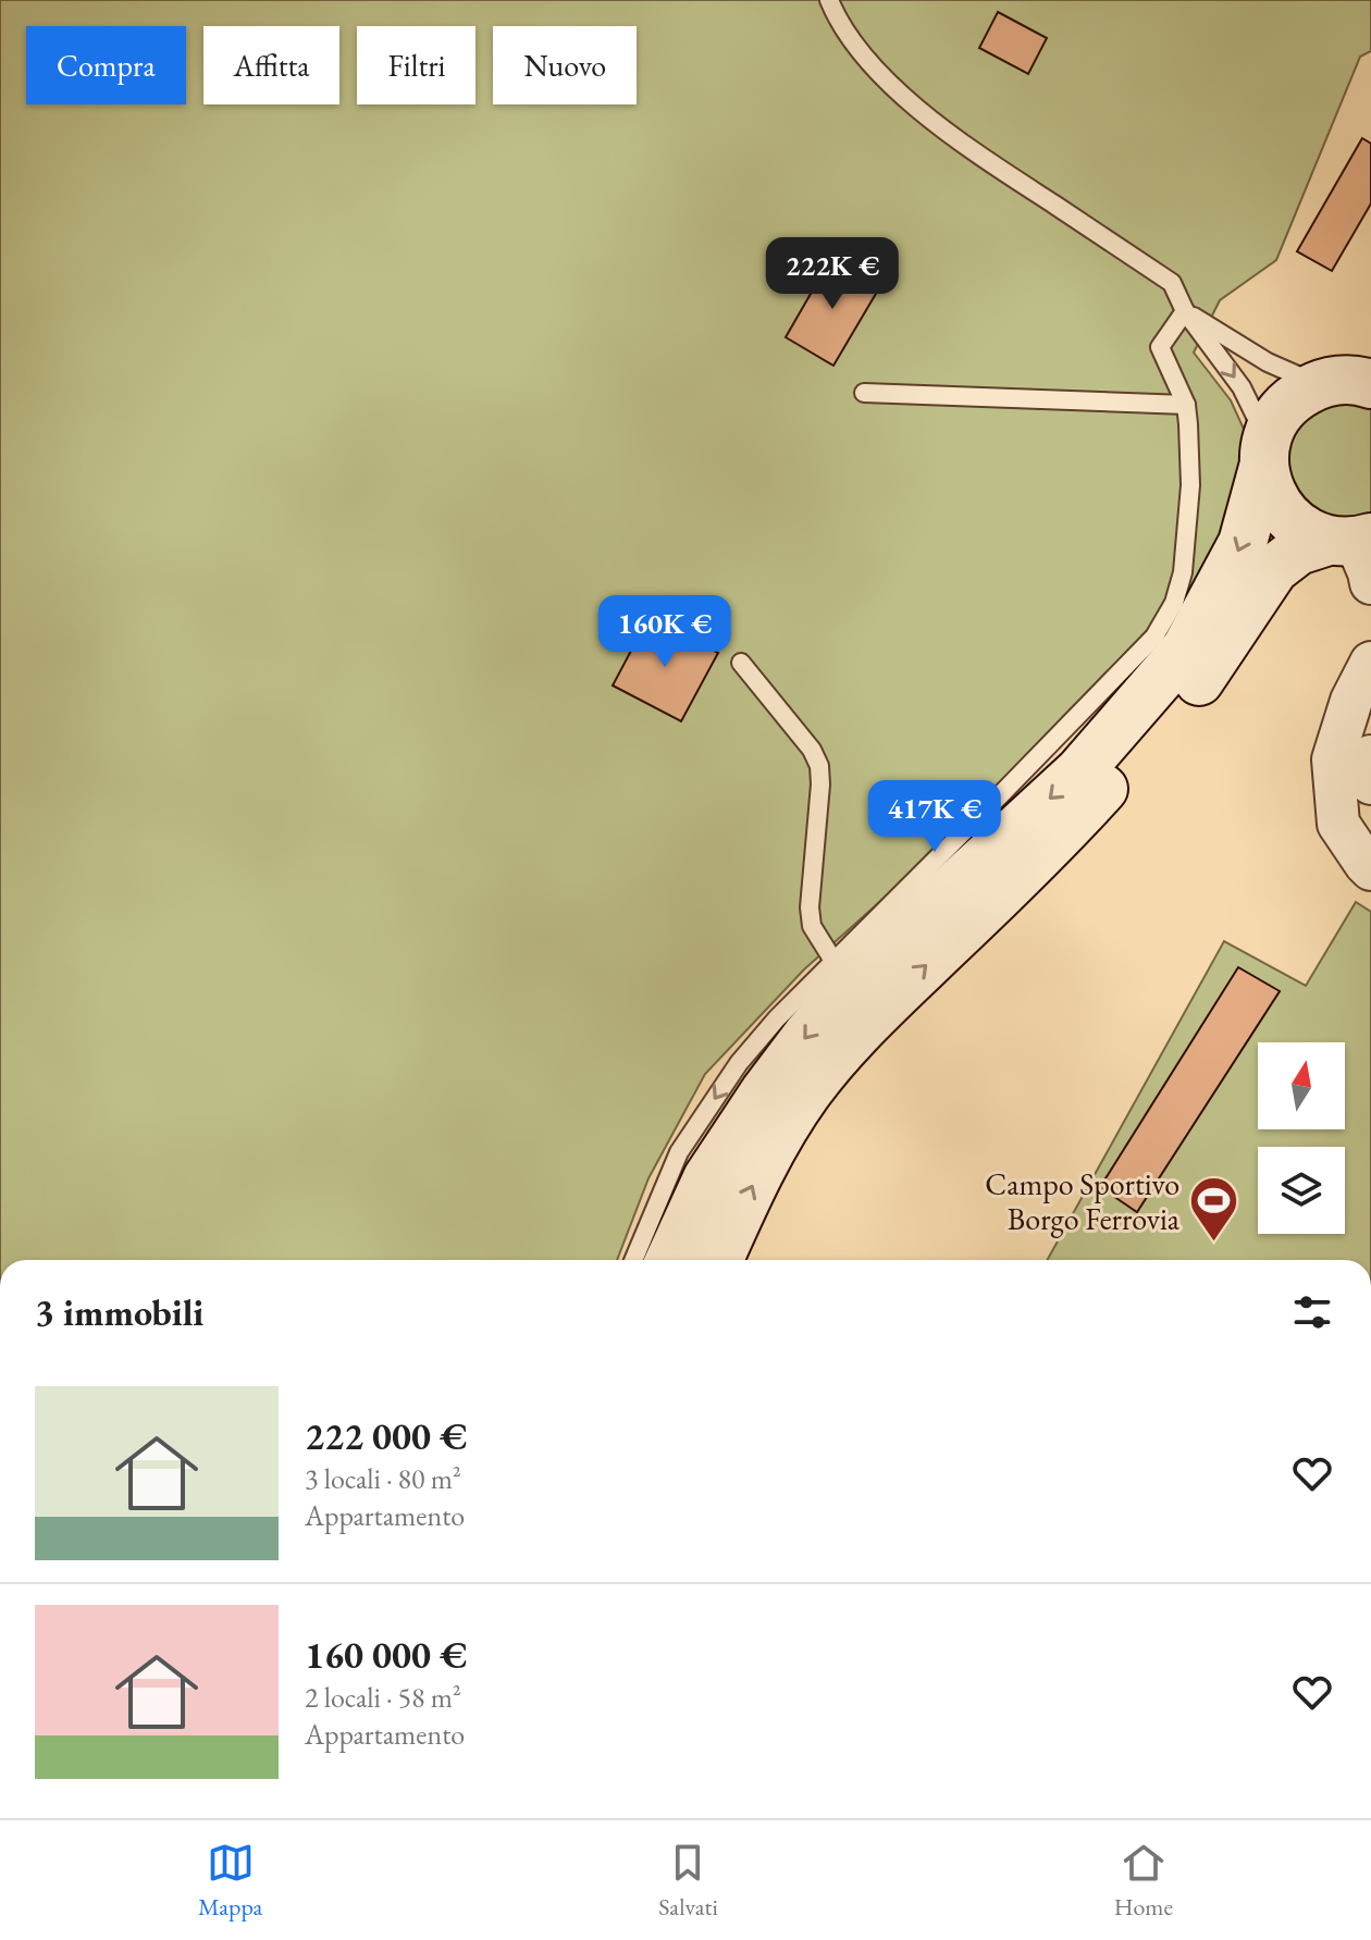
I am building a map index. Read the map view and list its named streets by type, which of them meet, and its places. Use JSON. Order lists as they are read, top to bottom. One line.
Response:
{"places":{"sports":["Campo Sportivo Borgo Ferrovia"]},"north":"top","page":{"chip":["Compra","Affitta","Filtri","Nuovo"],"price":["222K €","160K €","417K €"],"heading":"3 immobili","list":[{"name":"222 000 €","note":"3 locali · 80 m² · Appartamento"},{"name":"160 000 €","note":"2 locali · 58 m² · Appartamento"}],"tabs":["Mappa","Salvati","Home"]}}
